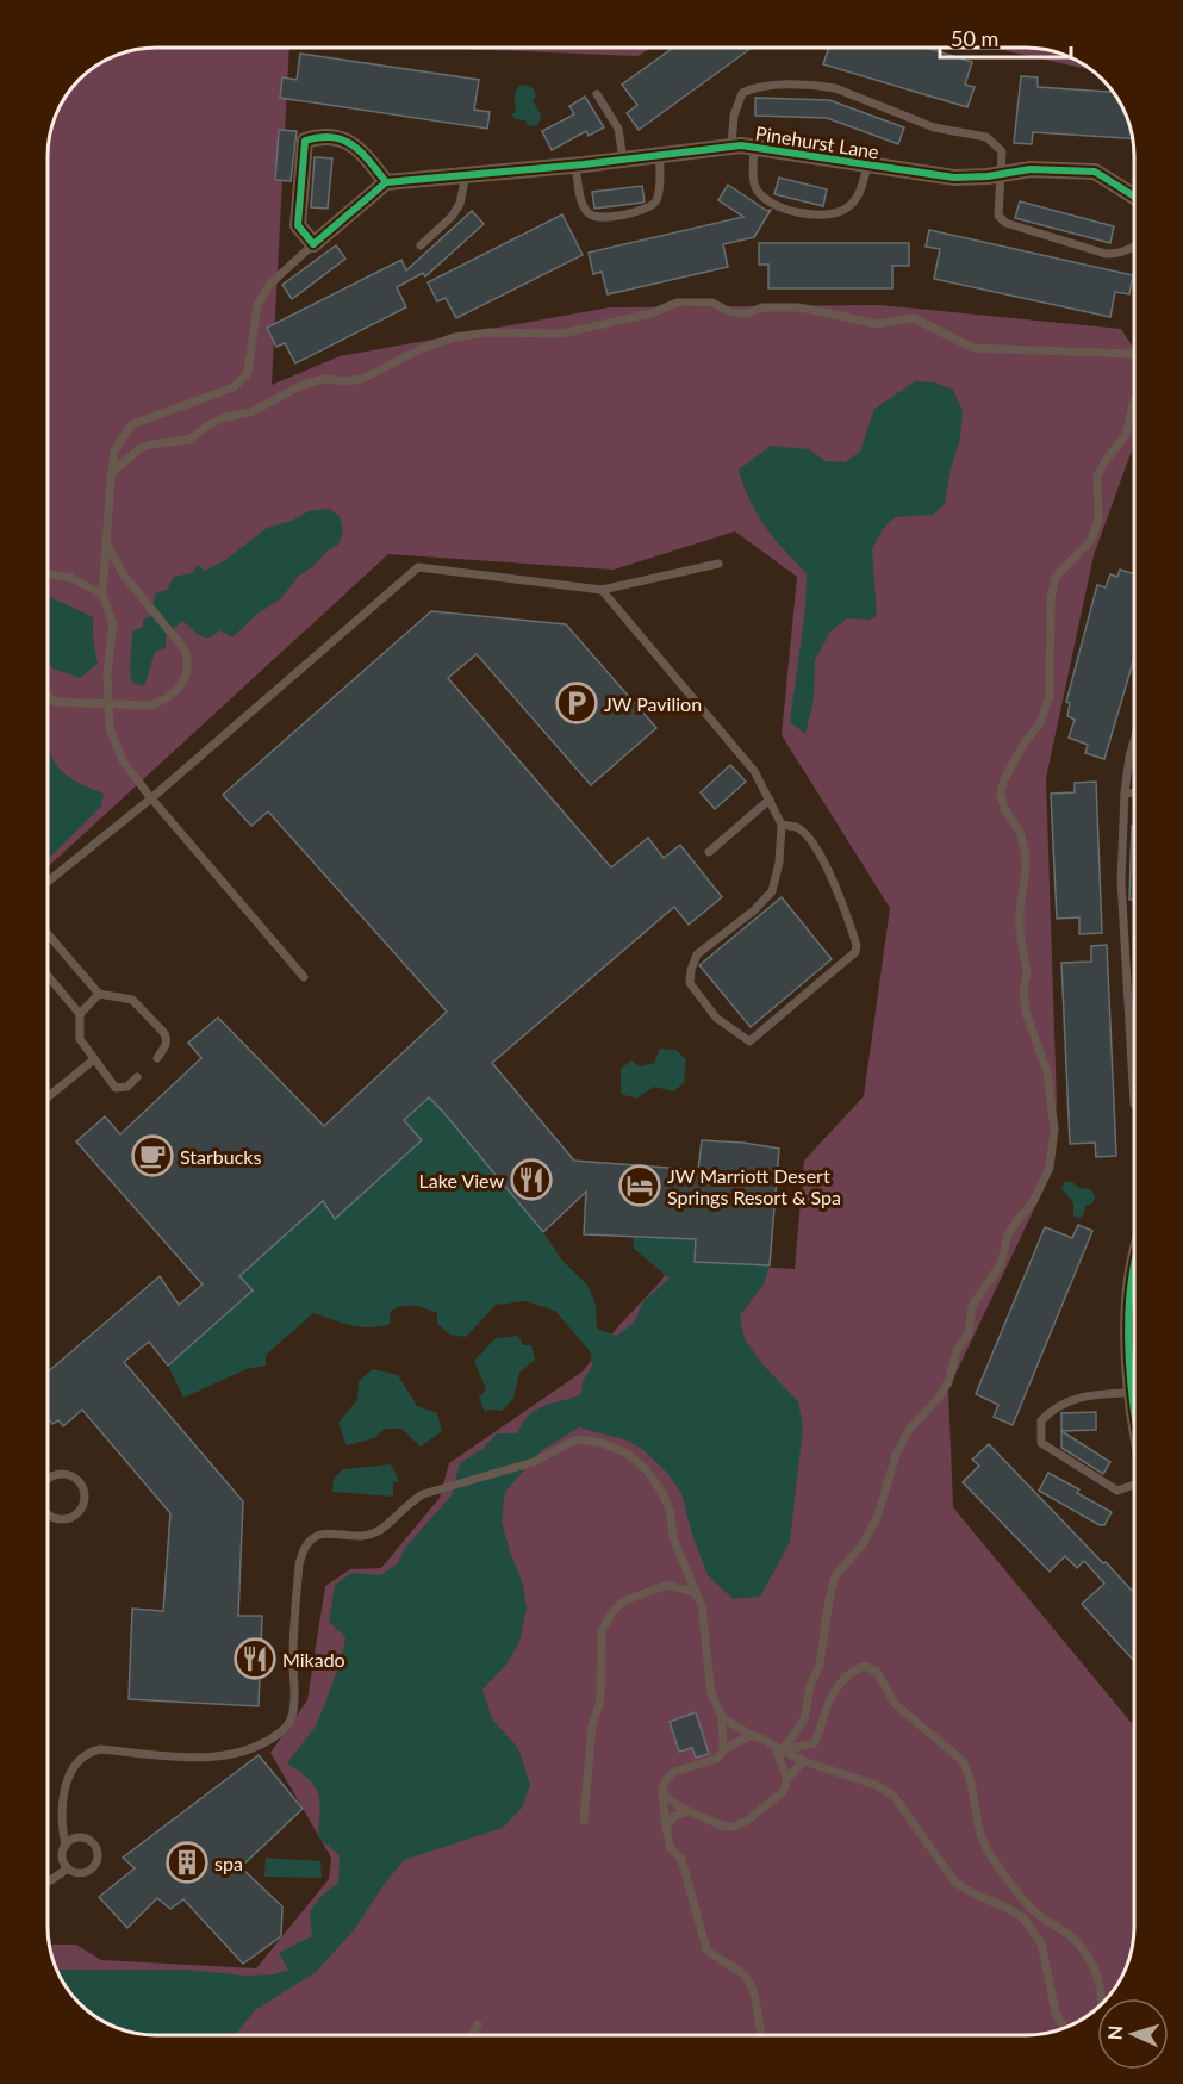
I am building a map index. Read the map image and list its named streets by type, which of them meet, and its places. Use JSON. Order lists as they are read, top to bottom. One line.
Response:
{"streets":{"street":["Pinehurst Lane"]},"places":{"parking":["JW Pavilion"],"cafe":["Starbucks"],"restaurant":["Lake View","Mikado"],"hotel":["JW Marriott Desert Springs Resort & Spa"],"building":["spa"]},"scale_bar":"50 m","north":"left"}
